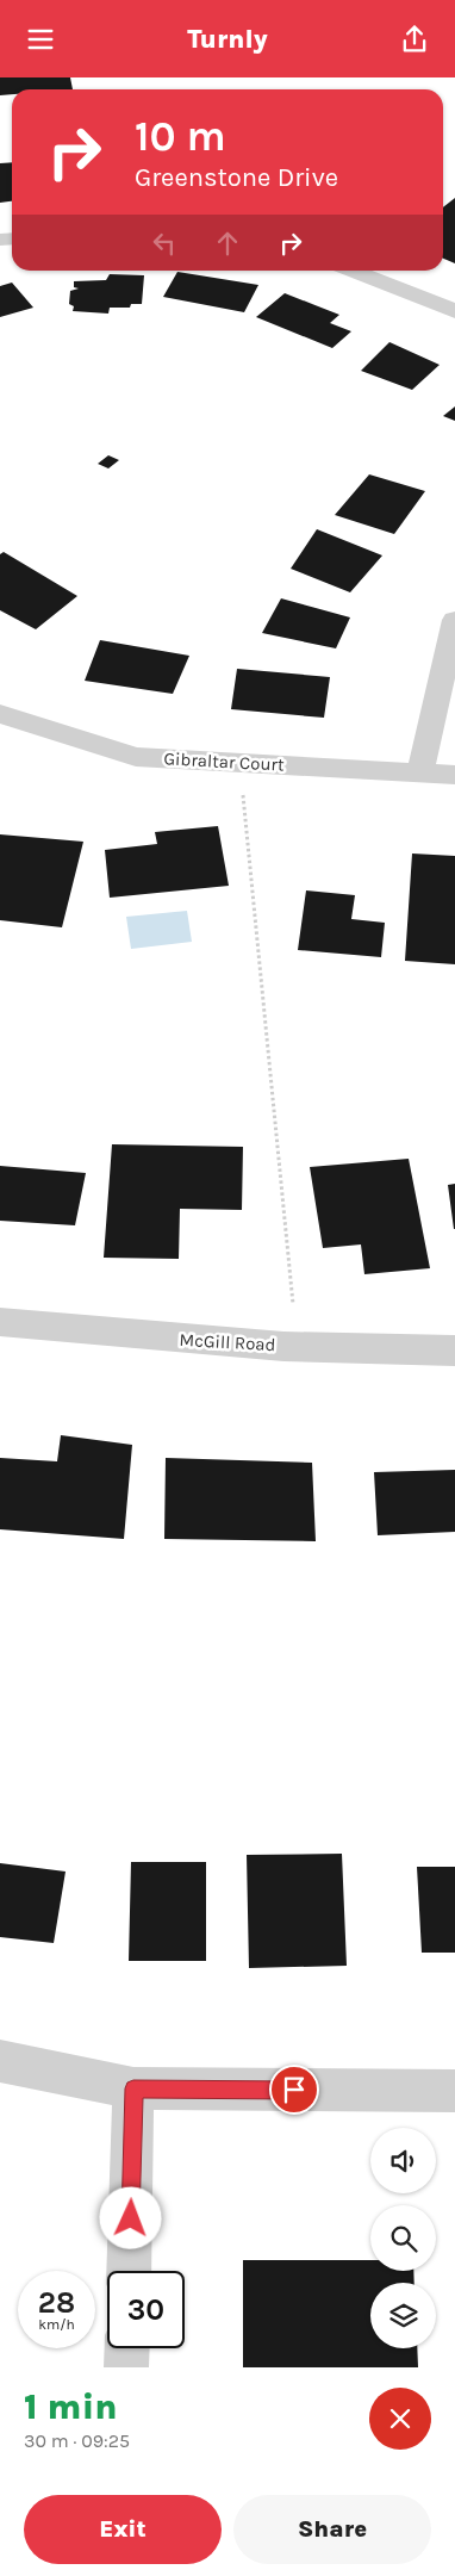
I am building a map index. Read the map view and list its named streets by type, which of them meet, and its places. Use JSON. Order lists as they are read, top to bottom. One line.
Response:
{"streets":{"street":["Gibraltar Court","McGill Road"]},"page":{"header":"Turnly","turn":["10 m","Greenstone Drive"],"speed":"28 km/h","limit":"30","heading":["1 min","30 m · 09:25"],"buttons":["Exit","Share"]}}
